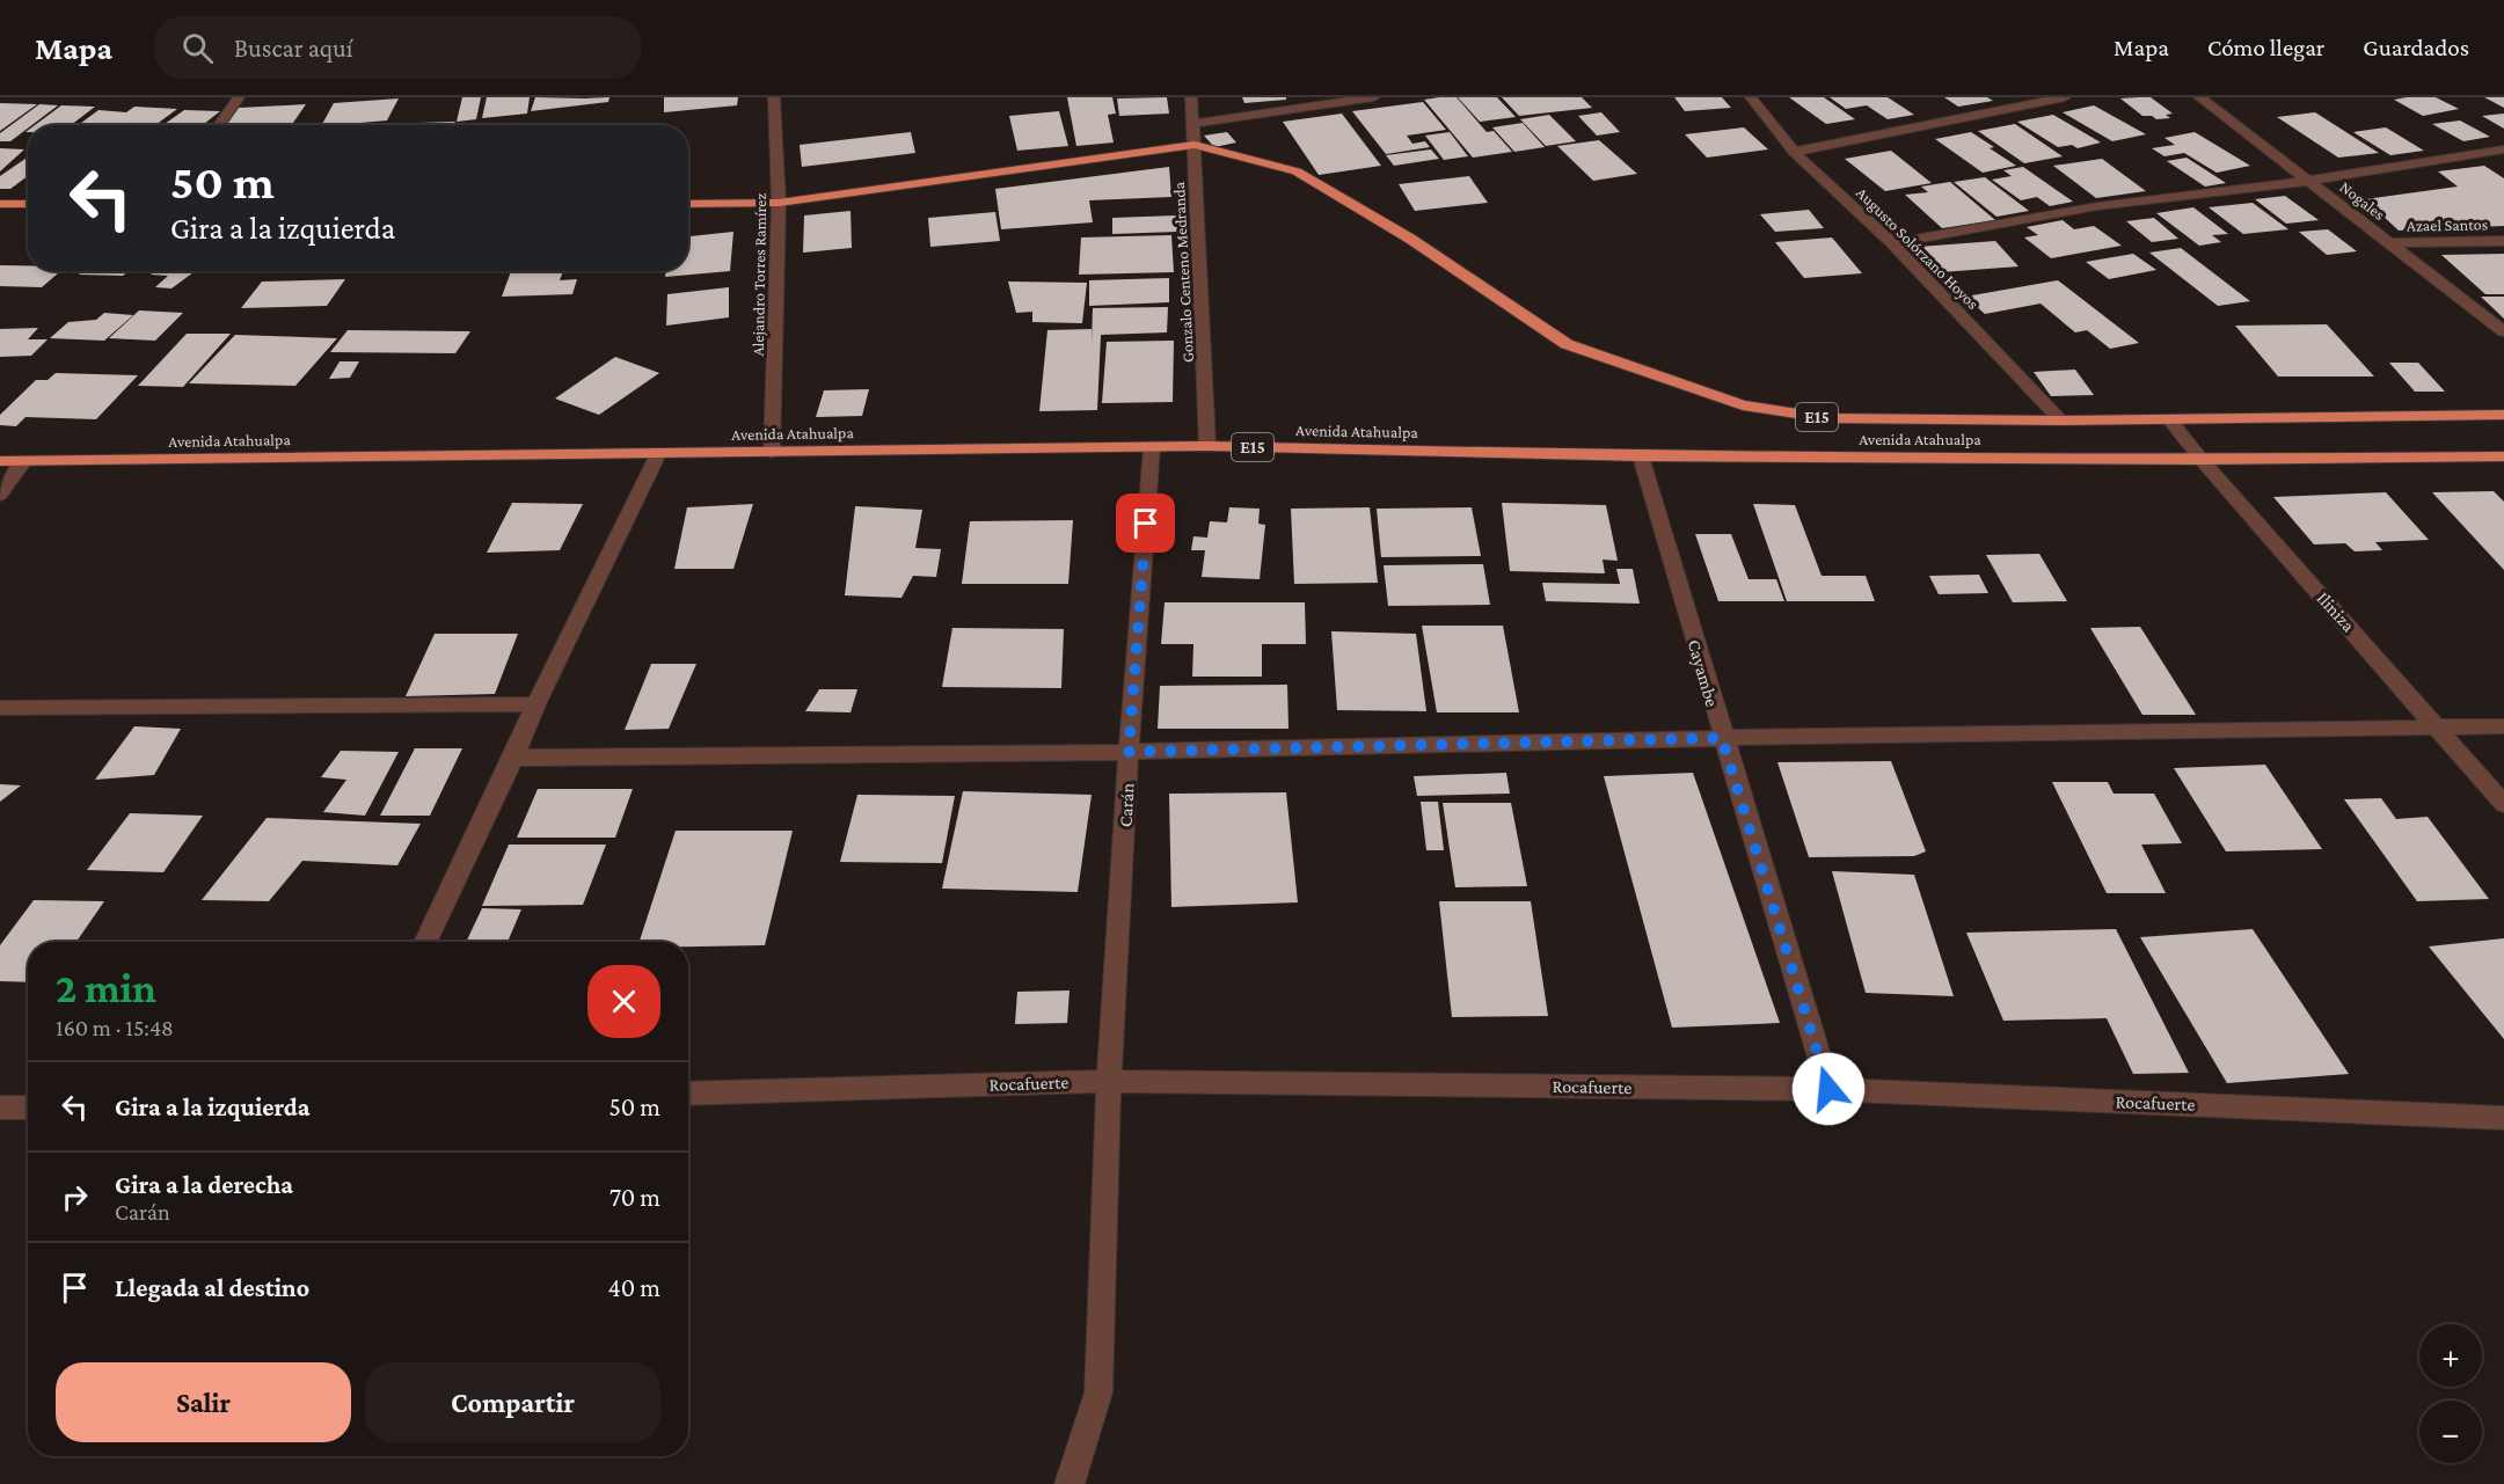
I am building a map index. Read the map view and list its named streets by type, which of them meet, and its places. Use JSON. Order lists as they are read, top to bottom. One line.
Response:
{"streets":{"highway":["E15","Avenida Atahualpa"],"street":["Nogales","Azael Santos","Augusto Solórzano Hoyos","Gonzalo Centeno Medranda","Alejandro Torres Ramírez","Iliniza","Cayambe","Carán","Rocafuerte"]},"crossings":[["Nogales","Azael Santos"],["Augusto Solórzano Hoyos","Avenida Atahualpa"],["Gonzalo Centeno Medranda","Avenida Atahualpa"],["Alejandro Torres Ramírez","Avenida Atahualpa"],["Avenida Atahualpa","Iliniza"],["Avenida Atahualpa","Cayambe"],["Avenida Atahualpa","Carán"],["Cayambe","Rocafuerte"],["Carán","Rocafuerte"]],"page":{"header":"Mapa","search":"Buscar aquí","nav":["Mapa","Cómo llegar","Guardados"],"turn":["50 m","Gira a la izquierda"],"heading":["2 min","160 m · 15:48"],"list":[{"name":"Gira a la izquierda","value":"50 m"},{"name":"Gira a la derecha","note":"Carán","value":"70 m"},{"name":"Llegada al destino","value":"40 m"}],"map_buttons":["+","−"],"buttons":["Salir","Compartir"]}}
